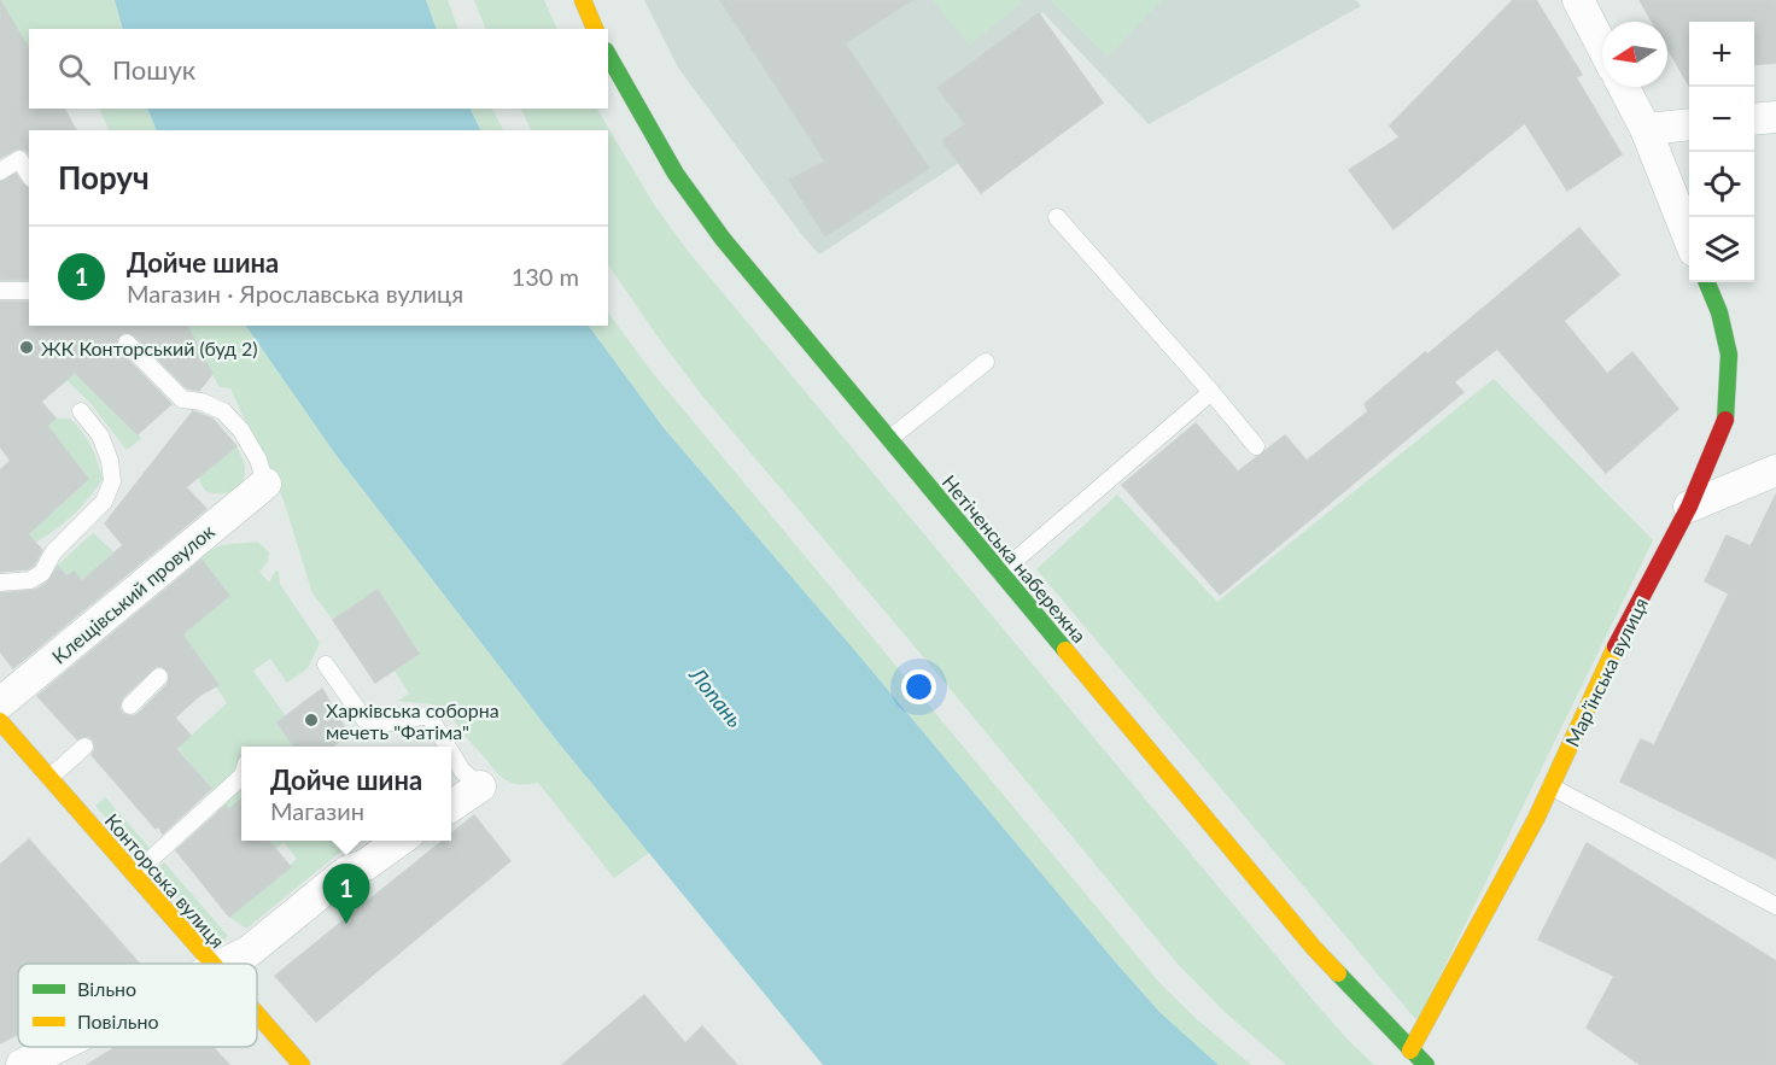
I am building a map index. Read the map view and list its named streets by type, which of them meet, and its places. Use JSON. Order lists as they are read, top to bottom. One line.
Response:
{"streets":{"main road":["Нетіченська набережна","Мар’їнська вулиця","Конторська вулиця"],"street":["Клещівський провулок"]},"crossings":[["Нетіченська набережна","Мар’їнська вулиця"]],"water":["Лопань"],"places":["ЖК Конторський (буд 2)","Харківська соборна мечеть \"Фатіма\""],"legend":["Вільно","Повільно"],"north":"left","page":{"map_buttons":["+","−"],"search":"Пошук","heading":"Поруч","list":[{"mark":"1","name":"Дойче шина","note":"Магазин · Ярославська вулиця","value":"130 m"}],"popup":["Дойче шина","Магазин"],"pins":"1"}}
